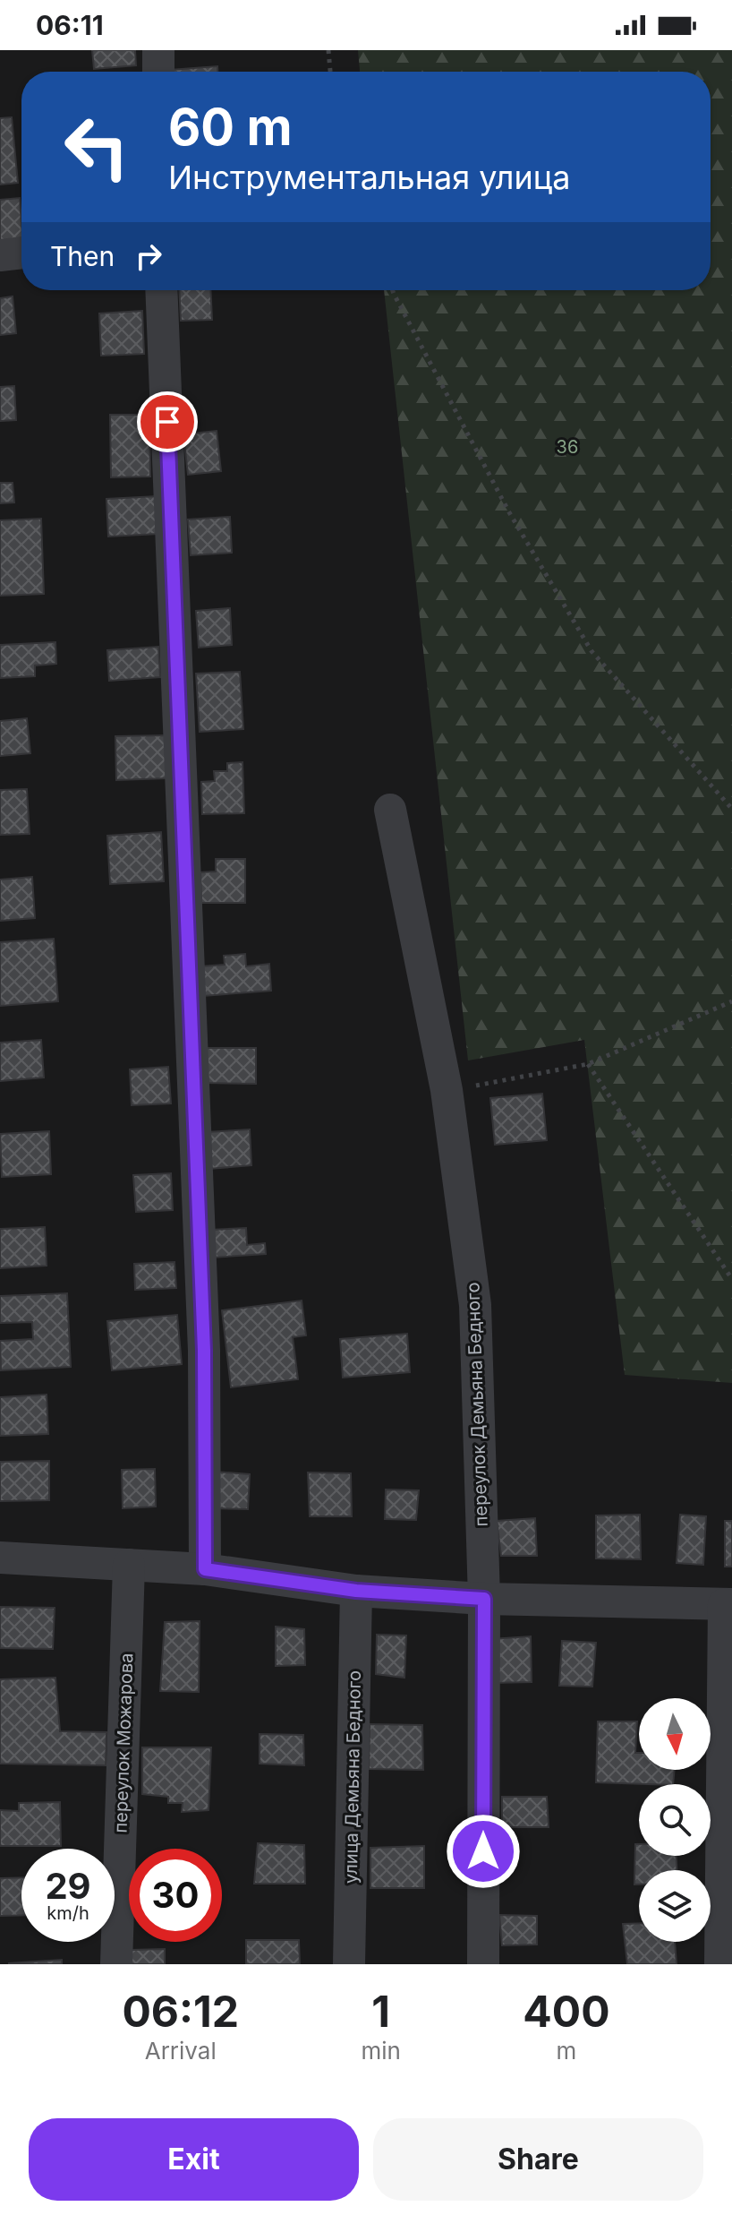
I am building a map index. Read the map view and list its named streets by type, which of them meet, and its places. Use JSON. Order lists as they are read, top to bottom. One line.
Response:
{"streets":{"street":["переулок Демьяна Бедного","переулок Можарова","улица Демьяна Бедного"]},"parks":["36"],"north":"bottom","page":{"status":"06:11","turn":["60 m","Инструментальная улица"],"then":"Then","speed":"29 km/h","limit":"30","eta":["06:12","Arrival","1","min","400","m"],"buttons":["Exit","Share"]}}
